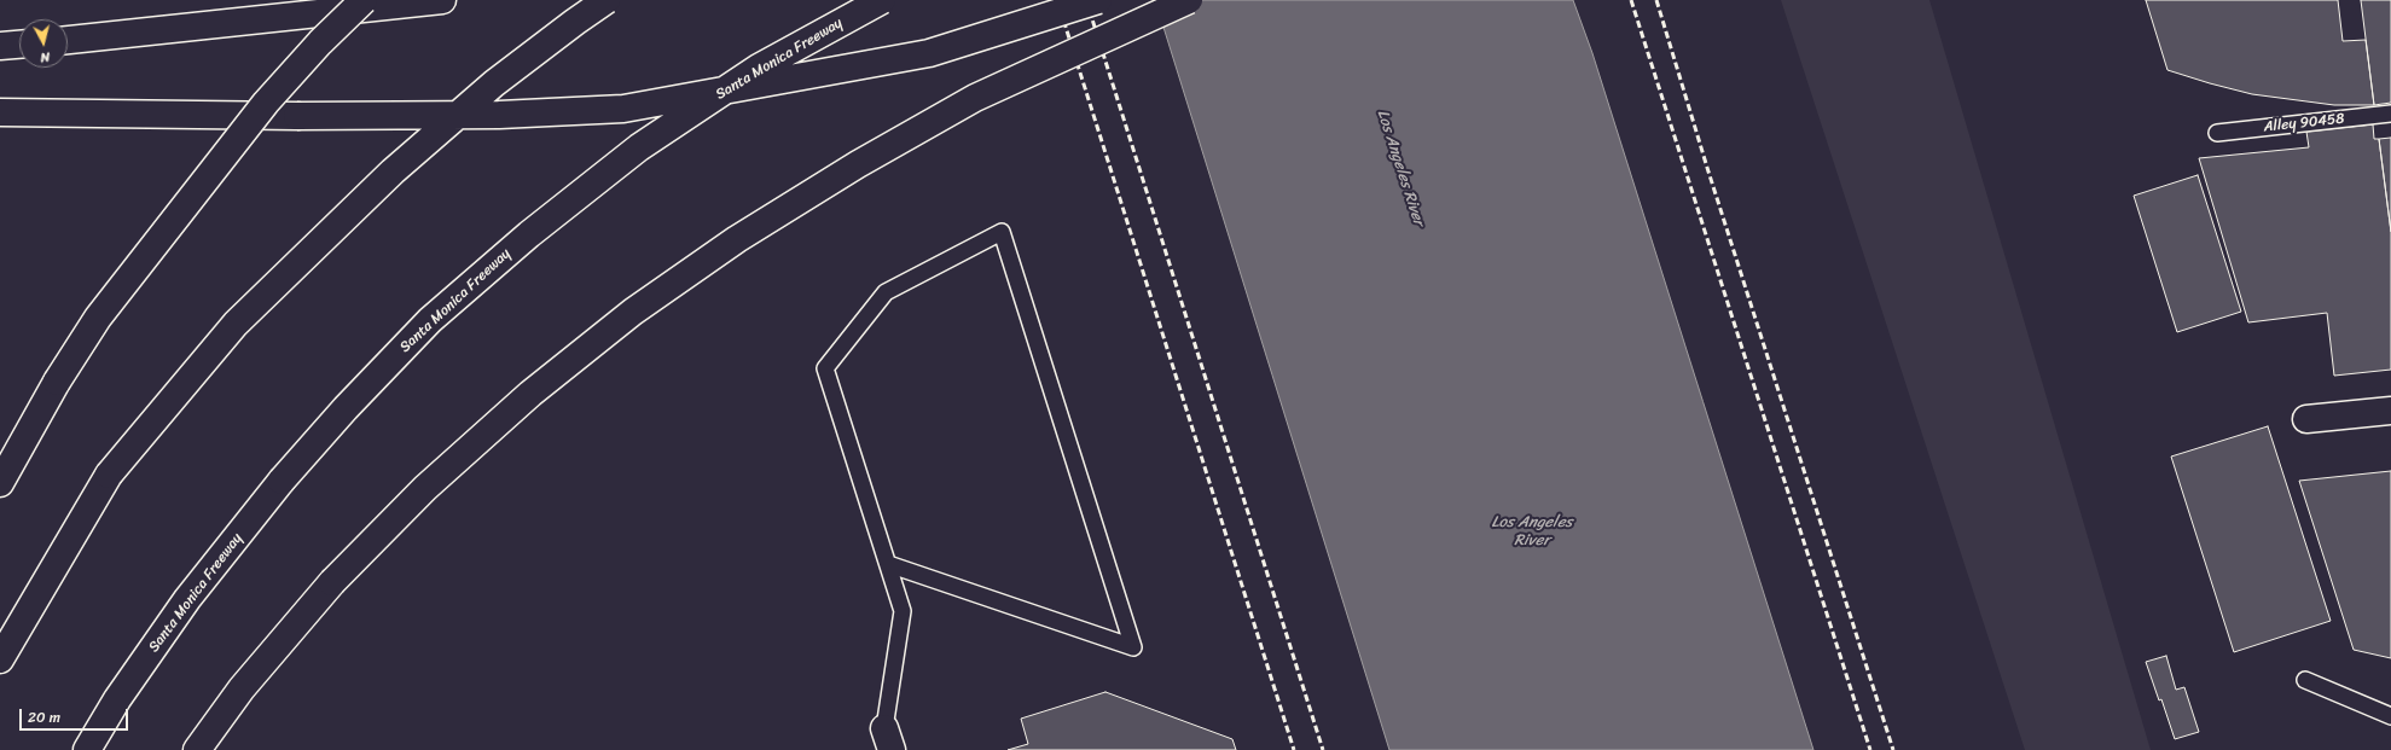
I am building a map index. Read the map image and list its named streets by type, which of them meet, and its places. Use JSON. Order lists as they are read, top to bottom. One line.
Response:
{"streets":{"main road":["Santa Monica Freeway"],"lane":["Alley 90458"]},"water":["Los Angeles River"],"scale_bar":"20 m","north":"bottom"}
